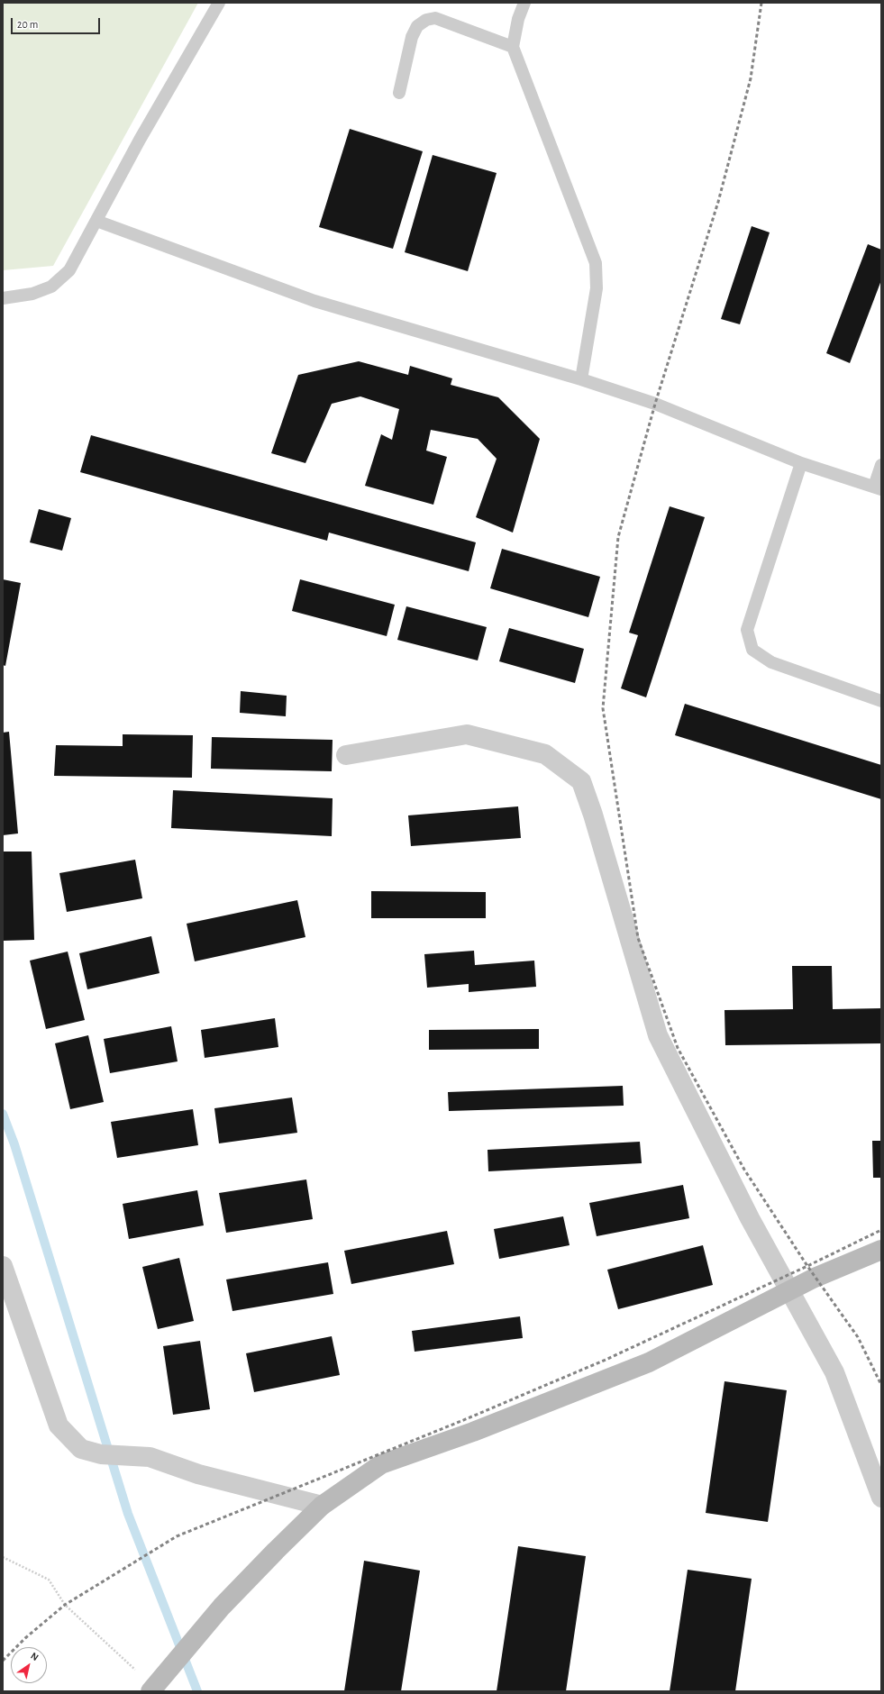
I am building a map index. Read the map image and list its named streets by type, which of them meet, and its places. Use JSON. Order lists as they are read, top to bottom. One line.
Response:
{"scale_bar":"20 m","north":"top right"}
